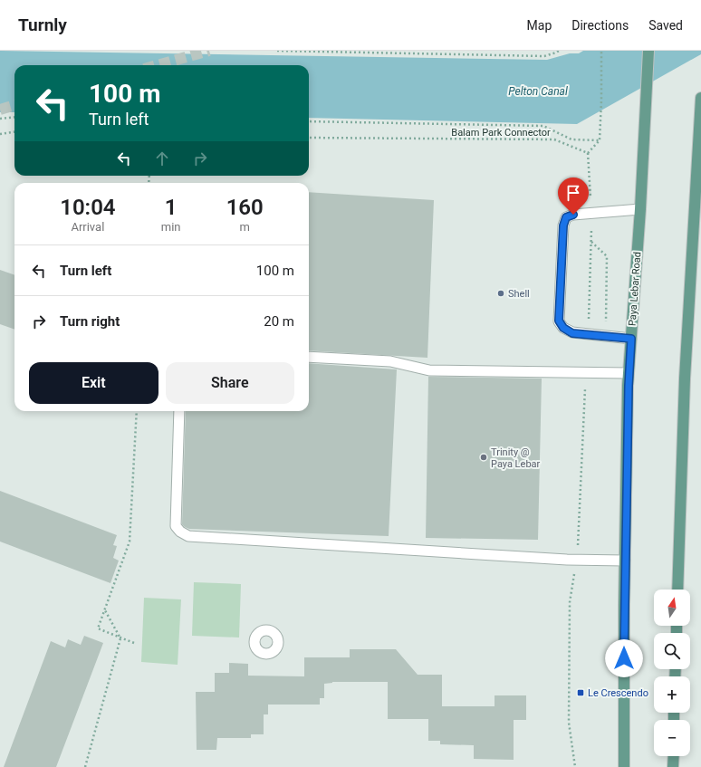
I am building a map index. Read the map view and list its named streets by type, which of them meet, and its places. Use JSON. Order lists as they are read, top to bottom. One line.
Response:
{"streets":{"main road":["Paya Lebar Road"],"path":["Balam Park Connector"]},"water":["Pelton Canal"],"places":{"other":["Shell","Trinity @ Paya Lebar"],"transit":["Le Crescendo"]},"north":"top","page":{"header":"Turnly","nav":["Map","Directions","Saved"],"turn":["100 m","Turn left"],"eta":["10:04","Arrival","1","min","160","m"],"list":[{"name":"Turn left","value":"100 m"},{"name":"Turn right","value":"20 m"}],"buttons":["Exit","Share"],"map_buttons":["+","−"]}}
